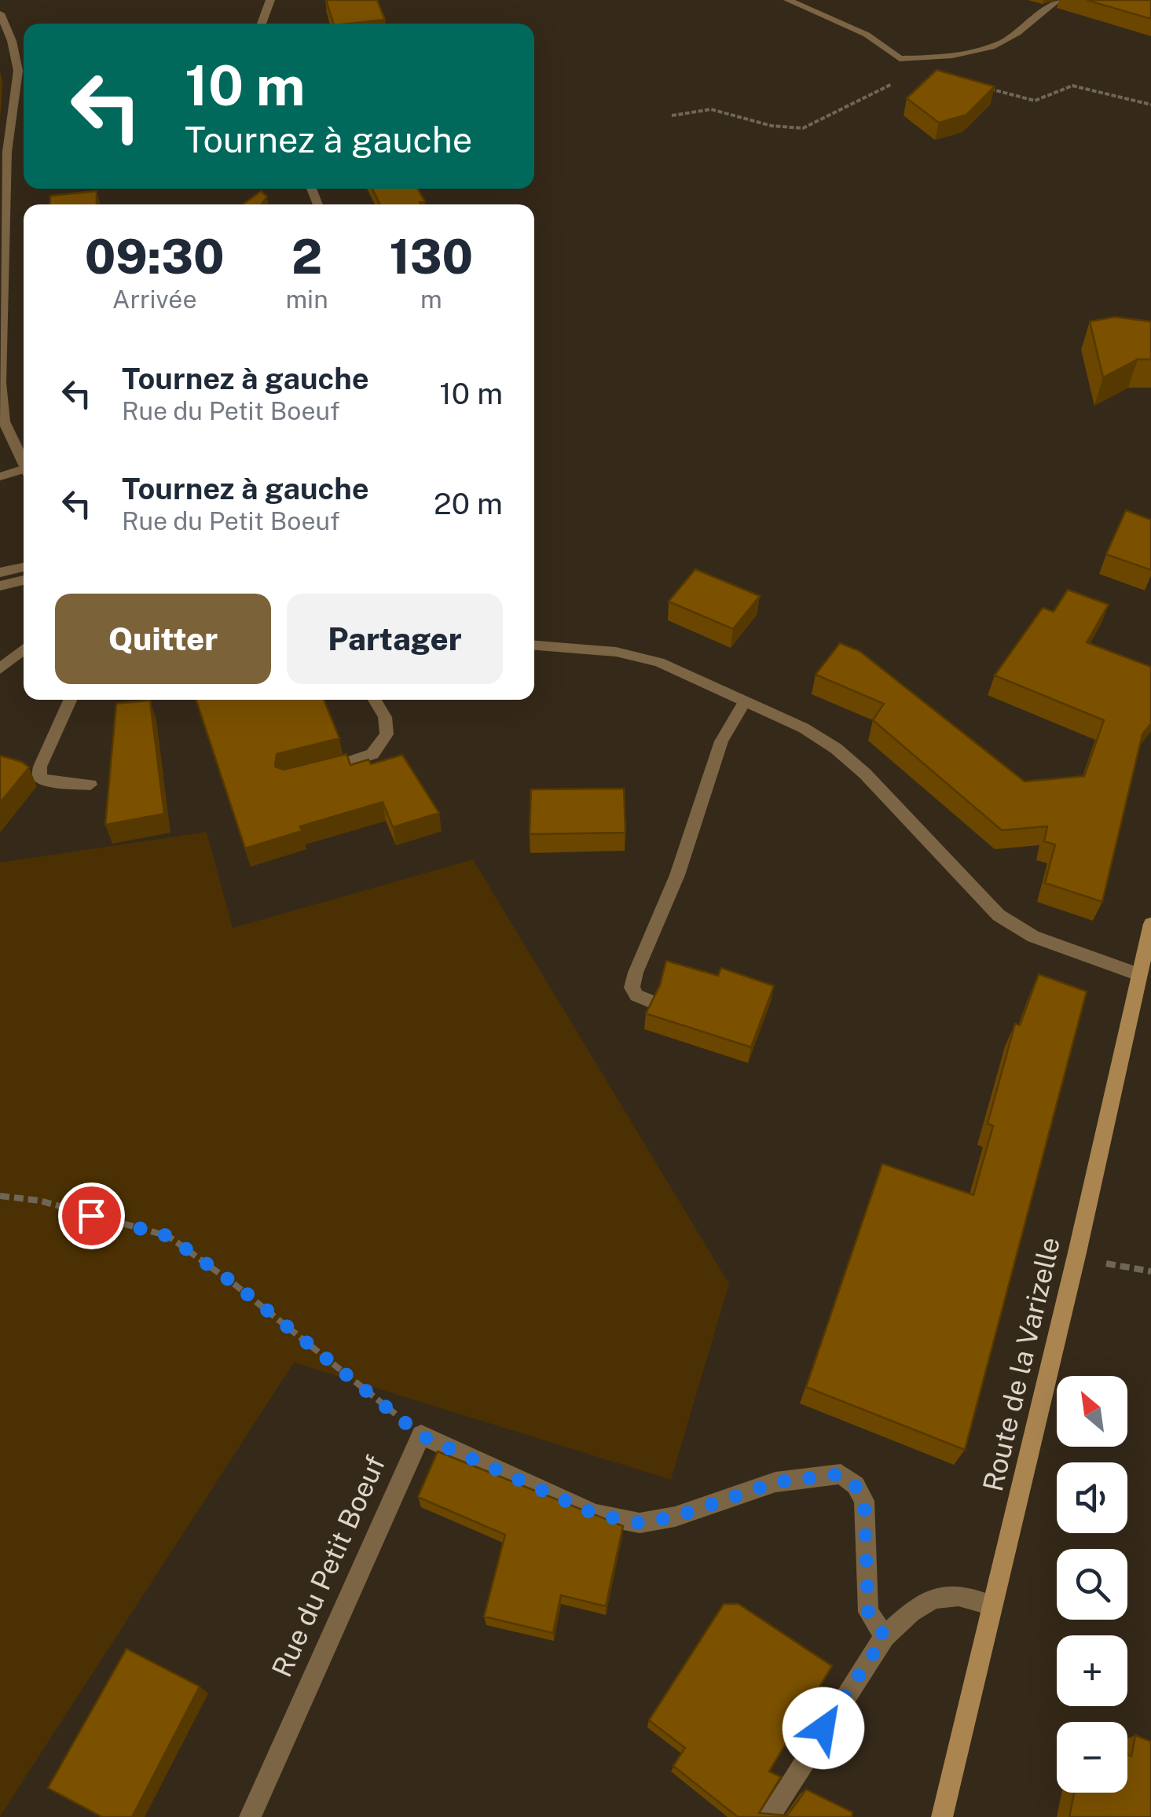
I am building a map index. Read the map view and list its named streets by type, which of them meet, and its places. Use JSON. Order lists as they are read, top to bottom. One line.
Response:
{"streets":{"main road":["Route de la Varizelle"],"street":["Rue du Petit Boeuf"]},"north":"top left","page":{"turn":["10 m","Tournez à gauche"],"eta":["09:30","Arrivée","2","min","130","m"],"list":[{"name":"Tournez à gauche","note":"Rue du Petit Boeuf","value":"10 m"},{"name":"Tournez à gauche","note":"Rue du Petit Boeuf","value":"20 m"}],"buttons":["Quitter","Partager"],"map_buttons":["+","−"]}}
